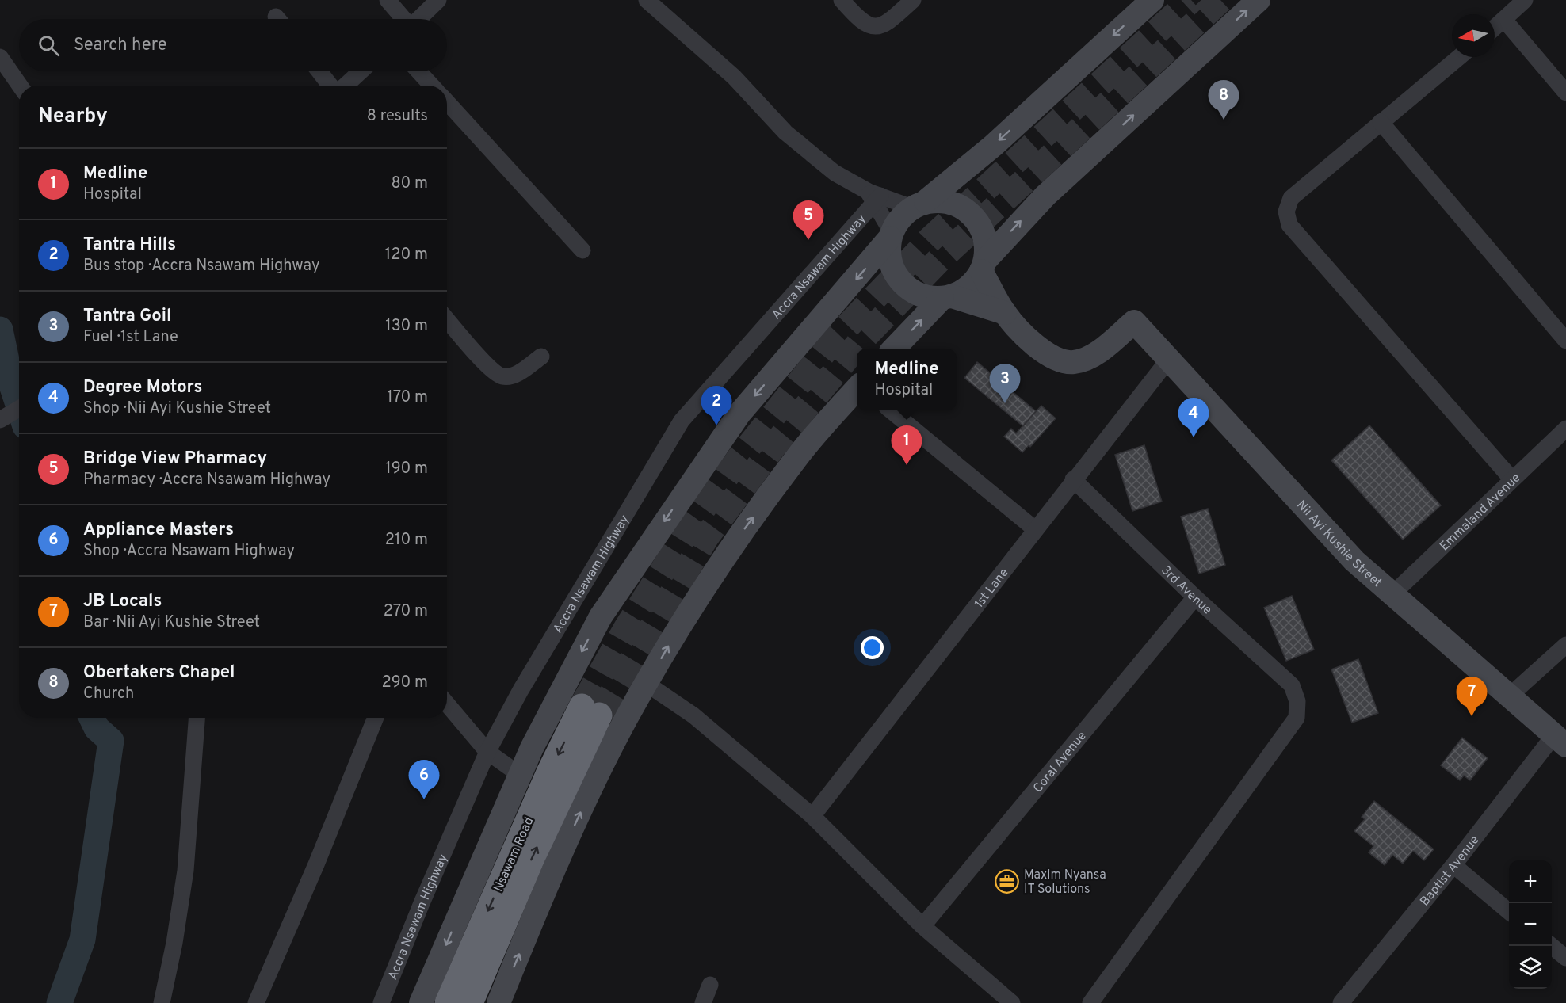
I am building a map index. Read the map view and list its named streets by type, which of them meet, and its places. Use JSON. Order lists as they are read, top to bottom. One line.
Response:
{"streets":{"highway":["Nsawam Road"],"main road":["Nii Ayi Kushie Street"],"street":["Accra Nsawam Highway","Emmaland Avenue","1st Lane","3rd Avenue","Coral Avenue","Baptist Avenue"]},"crossings":[["Emmaland Avenue","Nii Ayi Kushie Street"],["Nii Ayi Kushie Street","1st Lane"],["Nii Ayi Kushie Street","Baptist Avenue"],["1st Lane","3rd Avenue"],["3rd Avenue","Coral Avenue"]],"places":{"office":["Maxim Nyansa IT Solutions"]},"north":"left","page":{"search":"Search here","pins":["8","5","3","2","4","1","7","6"],"heading":["Nearby","8 results"],"list":[{"mark":"1","name":"Medline","note":"Hospital","value":"80 m"},{"mark":"2","name":"Tantra Hills","note":"Bus stop · Accra Nsawam Highway","value":"120 m"},{"mark":"3","name":"Tantra Goil","note":"Fuel · 1st Lane","value":"130 m"},{"mark":"4","name":"Degree Motors","note":"Shop · Nii Ayi Kushie Street","value":"170 m"},{"mark":"5","name":"Bridge View Pharmacy","note":"Pharmacy · Accra Nsawam Highway","value":"190 m"},{"mark":"6","name":"Appliance Masters","note":"Shop · Accra Nsawam Highway","value":"210 m"},{"mark":"7","name":"JB Locals","note":"Bar · Nii Ayi Kushie Street","value":"270 m"},{"mark":"8","name":"Obertakers Chapel","note":"Church","value":"290 m"}],"popup":["Medline","Hospital"],"map_buttons":["+","−"]}}
